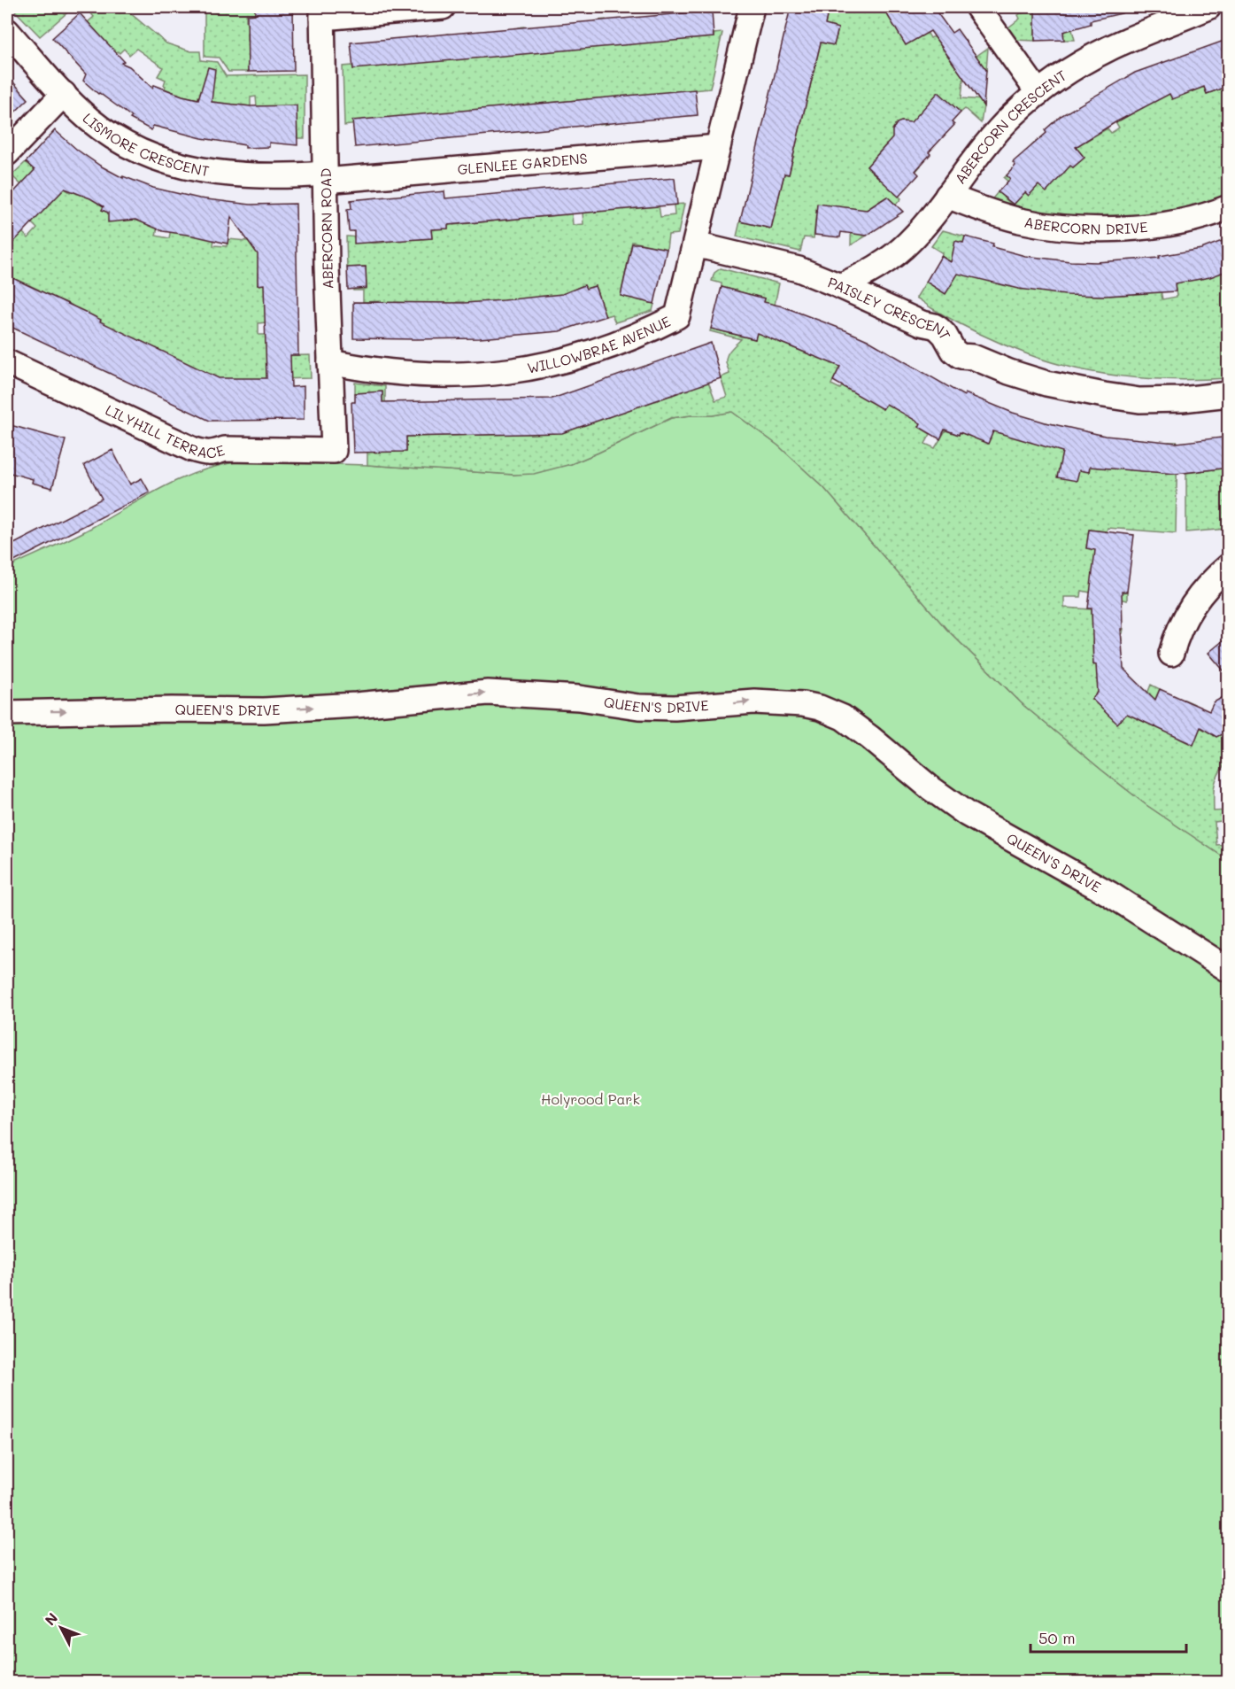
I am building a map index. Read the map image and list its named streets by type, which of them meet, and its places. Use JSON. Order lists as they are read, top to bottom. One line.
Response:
{"streets":{"street":["ABERCORN CRESCENT","LISMORE CRESCENT","GLENLEE GARDENS","ABERCORN DRIVE","ABERCORN ROAD","PAISLEY CRESCENT","WILLOWBRAE AVENUE","LILYHILL TERRACE","QUEEN'S DRIVE"]},"crossings":[["ABERCORN CRESCENT","ABERCORN DRIVE"],["ABERCORN CRESCENT","PAISLEY CRESCENT"],["LISMORE CRESCENT","GLENLEE GARDENS"],["LISMORE CRESCENT","ABERCORN ROAD"],["GLENLEE GARDENS","ABERCORN ROAD"],["GLENLEE GARDENS","WILLOWBRAE AVENUE"],["ABERCORN ROAD","WILLOWBRAE AVENUE"],["ABERCORN ROAD","LILYHILL TERRACE"],["PAISLEY CRESCENT","WILLOWBRAE AVENUE"]],"one_way":["QUEEN'S DRIVE"],"parks":["Holyrood Park"],"scale_bar":"50 m","north":"top left"}
